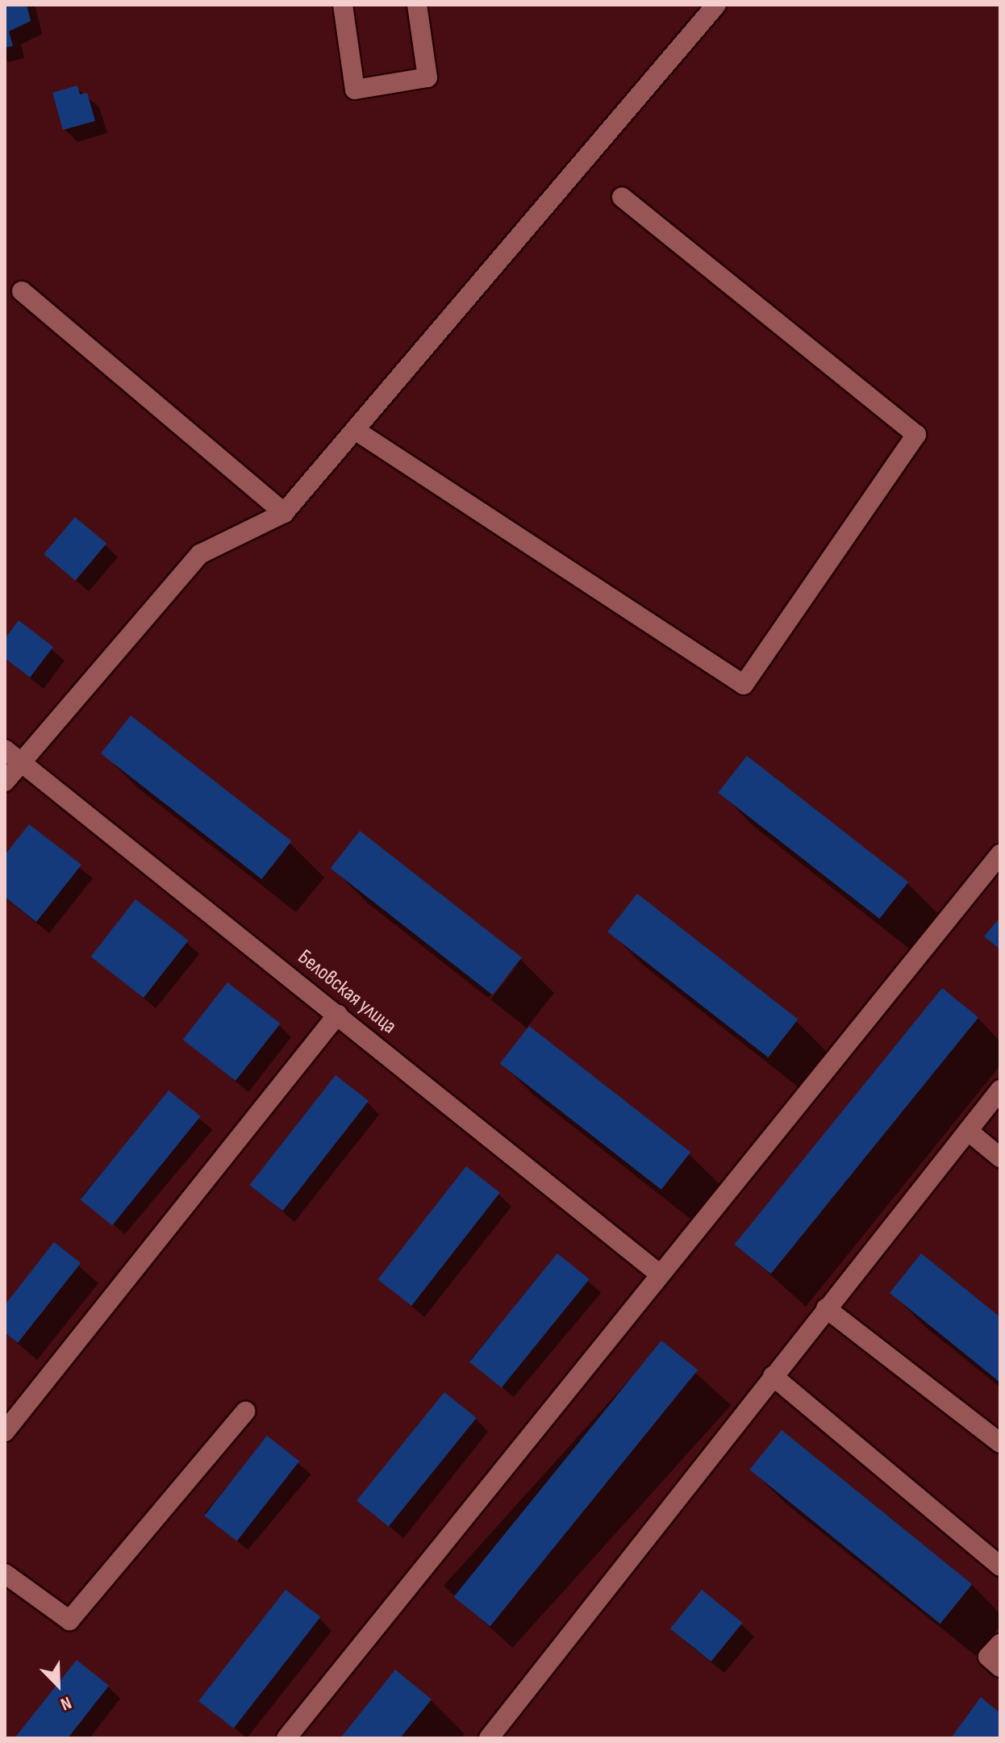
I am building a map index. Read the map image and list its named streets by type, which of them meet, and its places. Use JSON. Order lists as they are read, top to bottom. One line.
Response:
{"streets":{"street":["Беловская улица"]},"north":"bottom right"}
